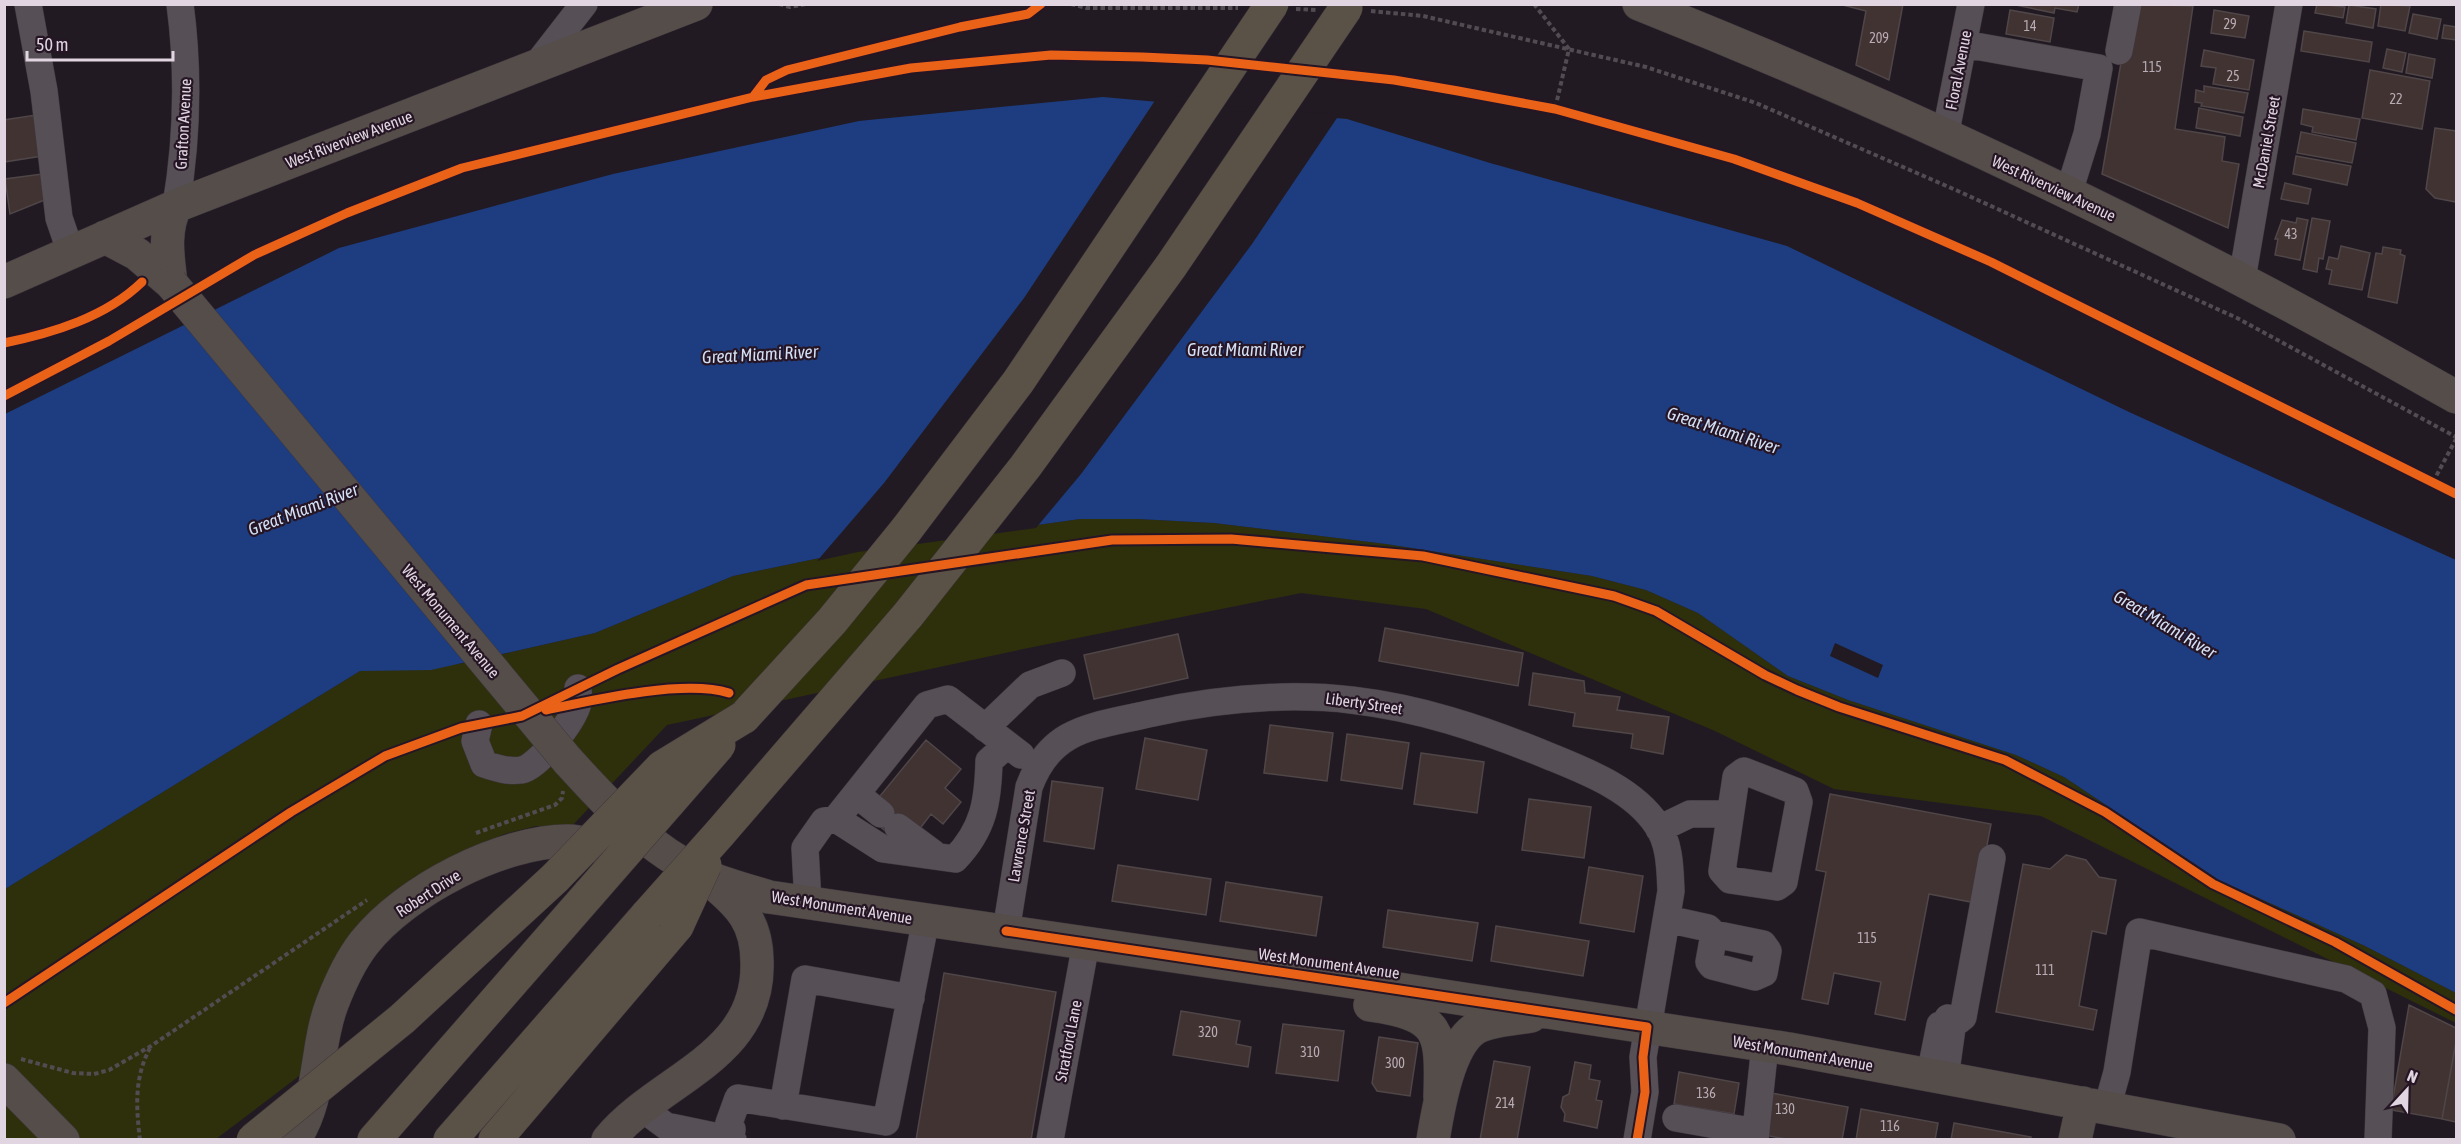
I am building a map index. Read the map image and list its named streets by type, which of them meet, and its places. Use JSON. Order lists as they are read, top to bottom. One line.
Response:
{"streets":{"main road":["West Riverview Avenue","West Monument Avenue","Robert Drive"],"street":["Floral Avenue","Grafton Avenue","McDaniel Street","Liberty Street","Lawrence Street","Stratford Lane"]},"crossings":[["Floral Avenue","West Riverview Avenue"],["Grafton Avenue","West Riverview Avenue"],["West Riverview Avenue","McDaniel Street"],["West Riverview Avenue","West Monument Avenue"],["West Monument Avenue","Lawrence Street"],["West Monument Avenue","Robert Drive"],["West Monument Avenue","Stratford Lane"],["Liberty Street","Lawrence Street"]],"water":["Great Miami River"],"house_numbers":["29","14","209","115","25","22","43","115","111","320","310","300","136","214","130","116"],"scale_bar":"50 m","north":"top"}
